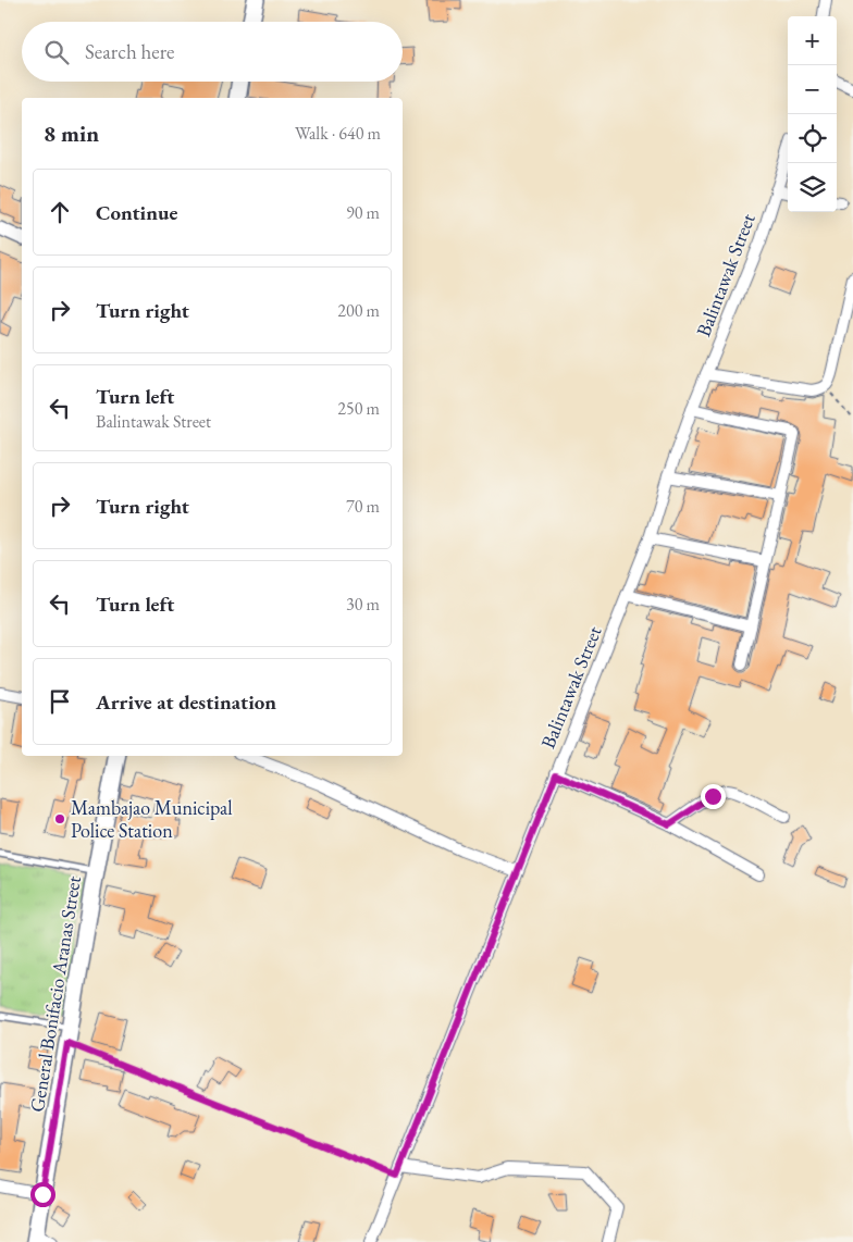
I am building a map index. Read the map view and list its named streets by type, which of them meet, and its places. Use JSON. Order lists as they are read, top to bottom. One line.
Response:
{"streets":{"main road":["General Bonifacio Aranas Street"],"street":["Balintawak Street"]},"places":["Mambajao Municipal Police Station"],"page":{"map_buttons":["+","−"],"search":"Search here","heading":["8 min","Walk · 640 m"],"list":[["Continue","90 m"],["Turn right","200 m"],["Turn left","Balintawak Street","250 m"],["Turn right","70 m"],["Turn left","30 m"],"Arrive at destination"]}}
